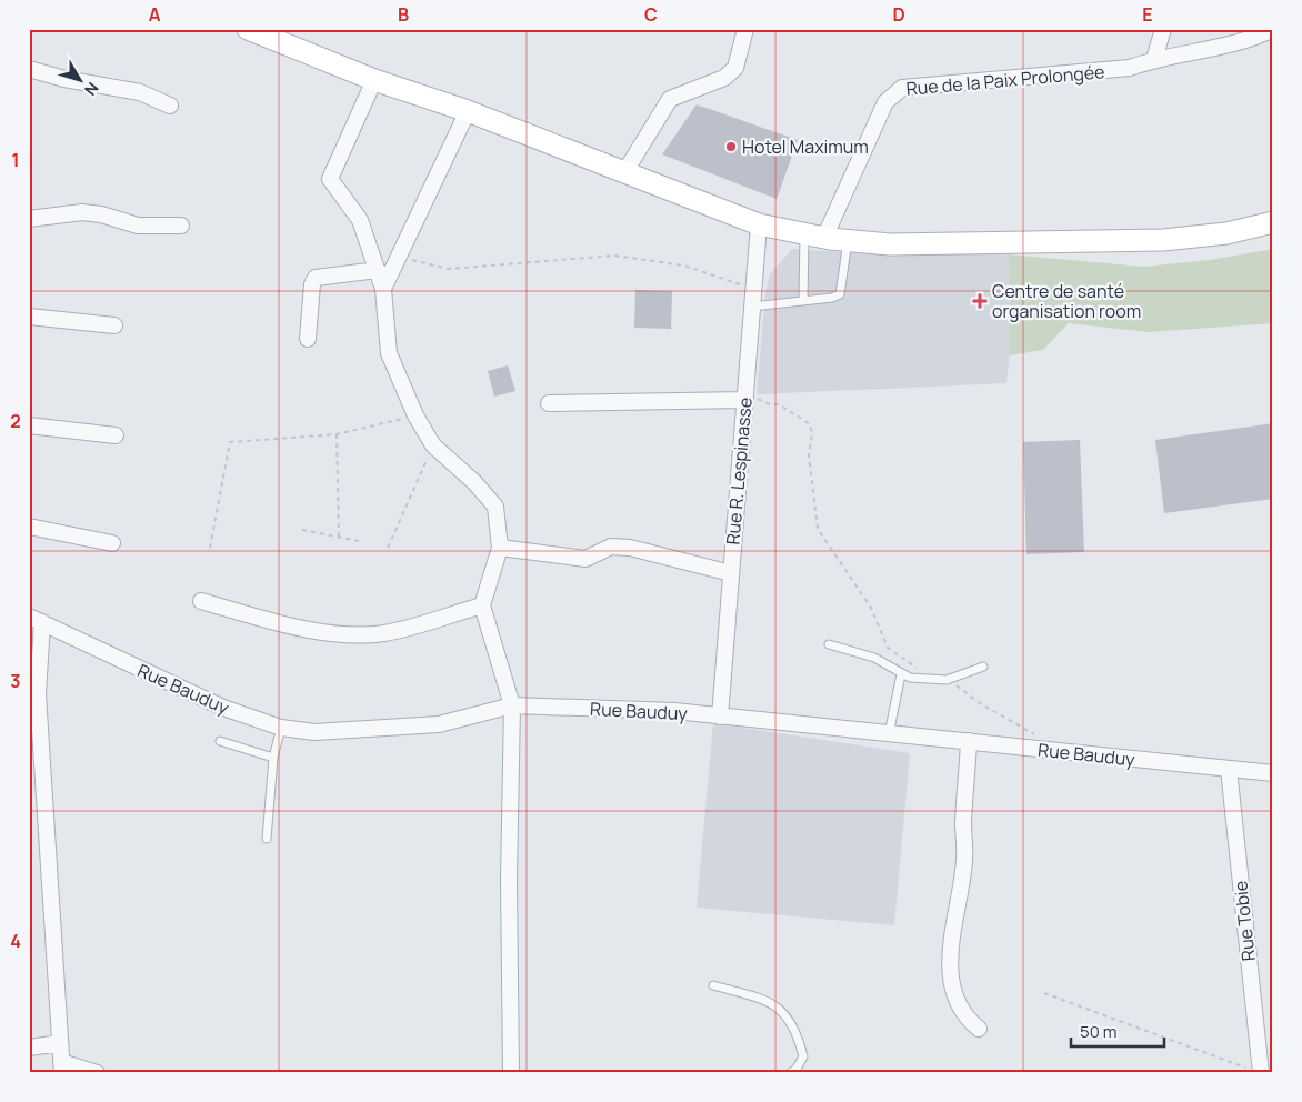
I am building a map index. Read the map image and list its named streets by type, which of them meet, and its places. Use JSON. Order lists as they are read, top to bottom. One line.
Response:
{"streets":{"street":["Rue de la Paix Prolongée","Rue R. Lespinasse","Rue Bauduy","Rue Tobie"]},"crossings":[["Rue R. Lespinasse","Rue Bauduy"],["Rue Bauduy","Rue Tobie"]],"places":{"other":["Hotel Maximum"],"health":["Centre de santé organisation room"]},"scale_bar":"50 m","north":"bottom right","grid":{"columns":["A","B","C","D","E"],"rows":["1","2","3","4"]}}
